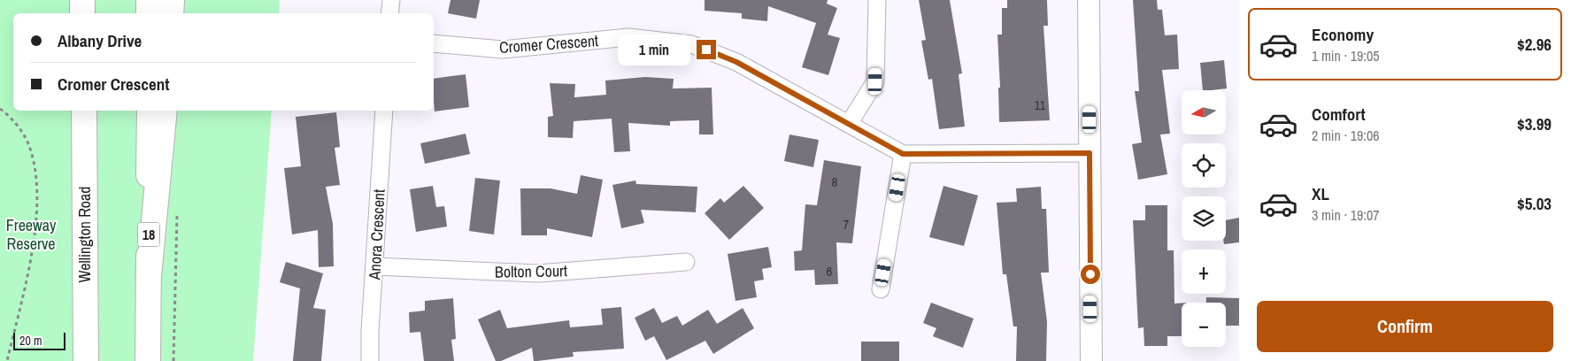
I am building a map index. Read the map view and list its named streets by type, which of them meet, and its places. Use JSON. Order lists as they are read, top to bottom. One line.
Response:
{"streets":{"highway":["Wellington Road","18"],"street":["Cromer Crescent","Anora Crescent","Bolton Court"]},"crossings":[["Anora Crescent","Bolton Court"]],"parks":["Freeway Reserve"],"house_numbers":["11","8","7","6"],"scale_bar":"20 m","north":"left","page":{"list":[{"name":"Economy","note":"1 min · 19:05","value":"$2.96"},{"name":"Comfort","note":"2 min · 19:06","value":"$3.99"},{"name":"XL","note":"3 min · 19:07","value":"$5.03"}],"banner":["Albany Drive","Cromer Crescent"],"bubble":"1 min","map_buttons":["+","−"],"buttons":"Confirm","scale":"20 m"}}
